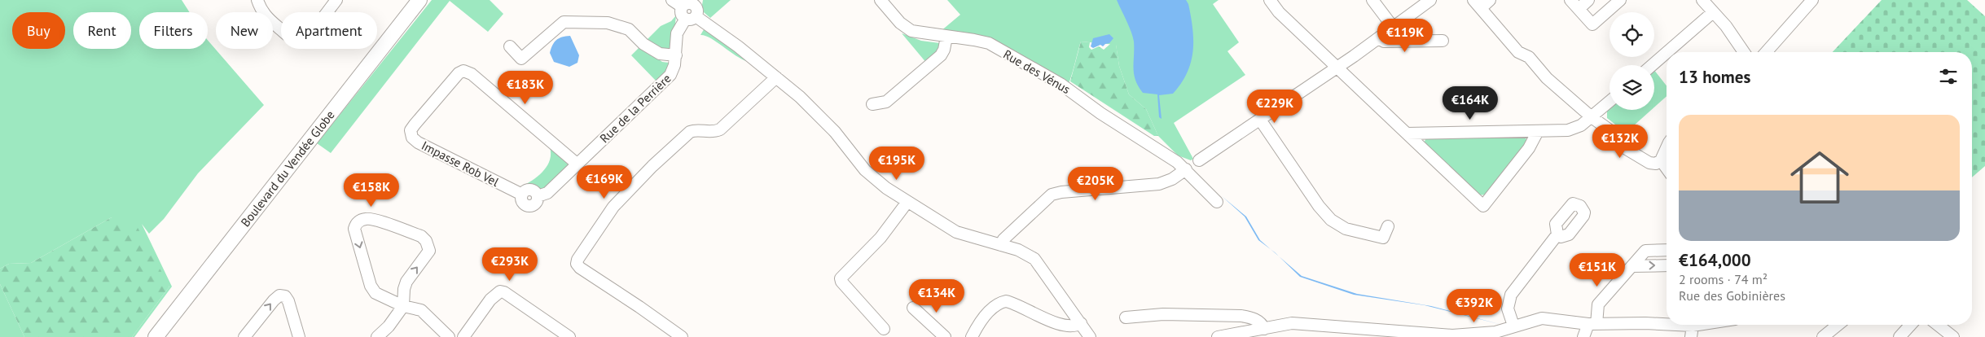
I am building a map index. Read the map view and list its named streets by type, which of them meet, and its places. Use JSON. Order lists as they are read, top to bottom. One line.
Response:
{"streets":{"main road":["Boulevard du Vendée Globe"],"street":["Rue des Vénus","Rue de la Perrière","Impasse Rob Vel"]},"crossings":[["Rue de la Perrière","Impasse Rob Vel"]],"page":{"chip":["Buy","Rent","Filters","New","Apartment"],"price":["€119K","€183K","€164K","€229K","€132K","€195K","€169K","€205K","€158K","€293K","€151K","€134K","€392K"],"heading":"13 homes","list":[{"name":"€164,000","note":"2 rooms · 74 m² · Rue des Gobinières"}]}}
